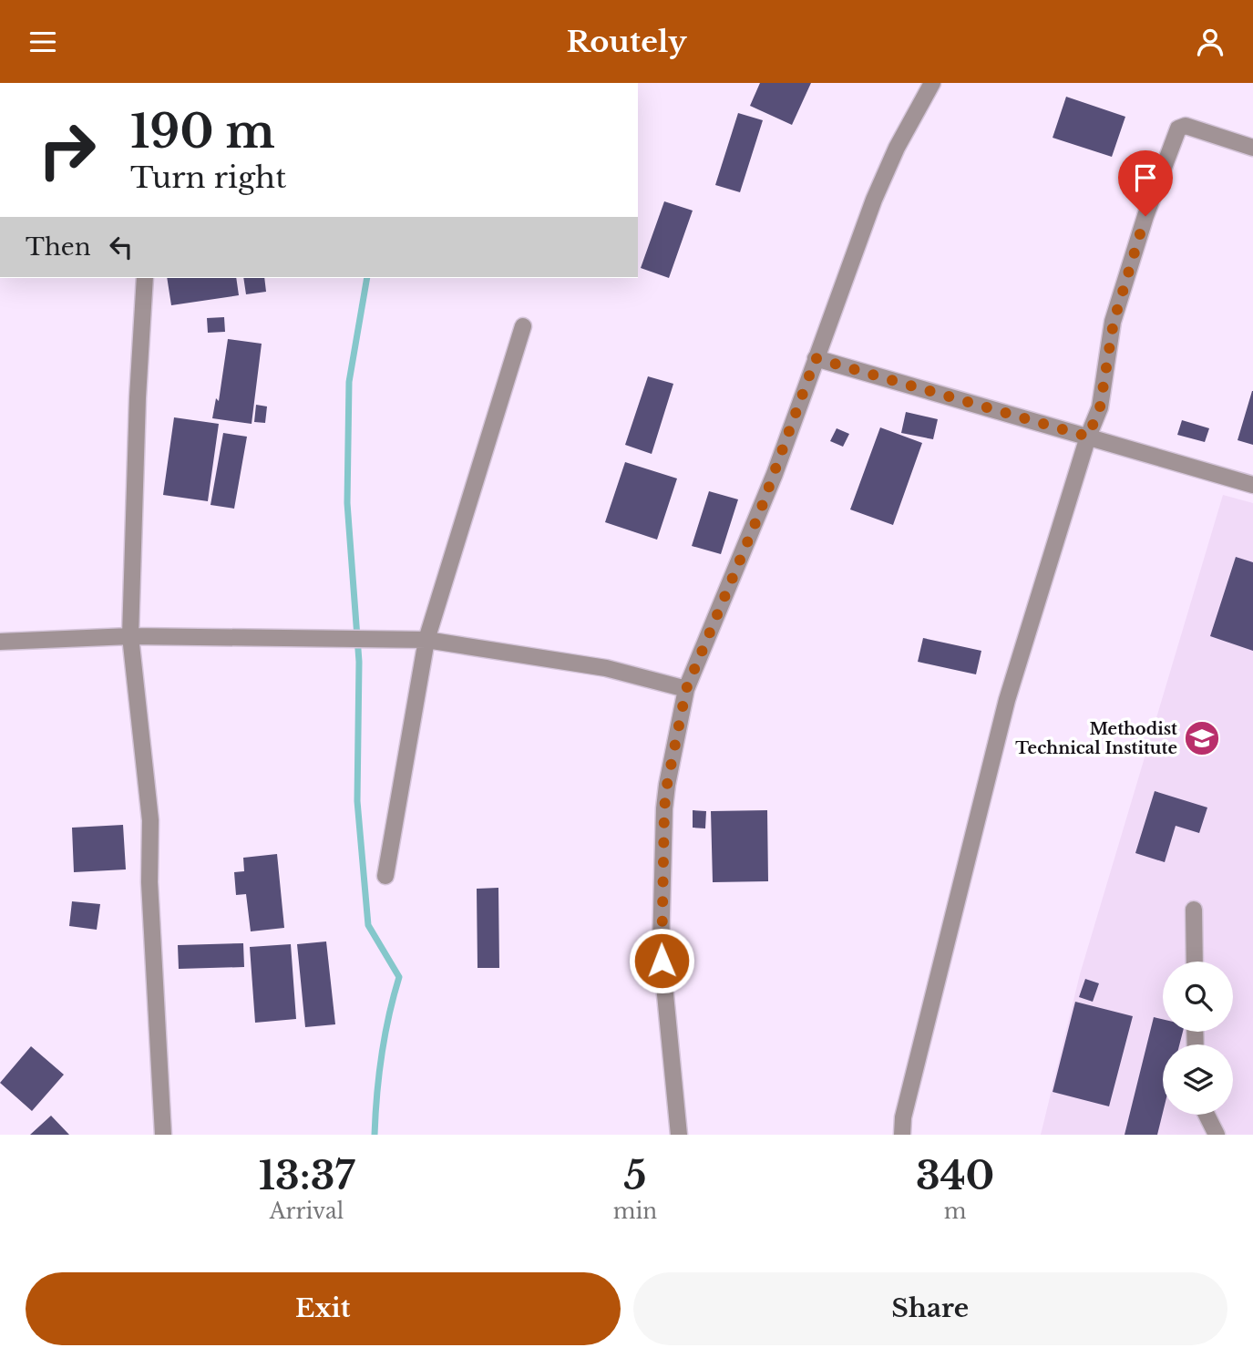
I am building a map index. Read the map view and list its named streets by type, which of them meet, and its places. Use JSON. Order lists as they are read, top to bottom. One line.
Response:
{"places":{"school or university":["Methodist Technical Institute"]},"page":{"header":"Routely","turn":["190 m","Turn right"],"then":"Then","eta":["13:37","Arrival","5","min","340","m"],"buttons":["Exit","Share"]}}
